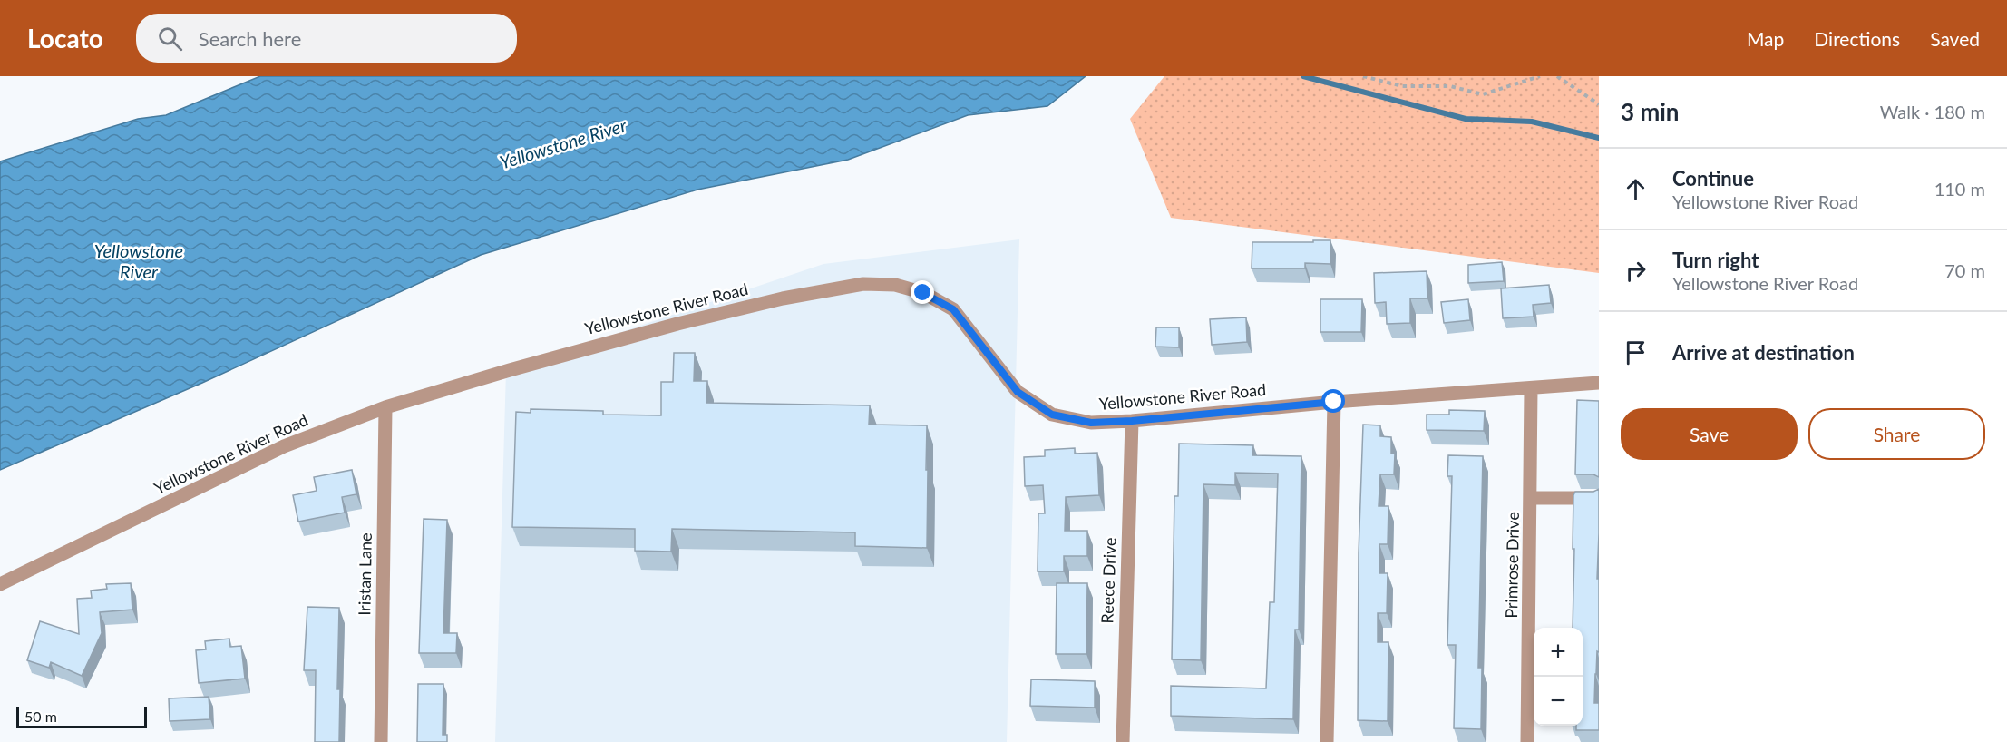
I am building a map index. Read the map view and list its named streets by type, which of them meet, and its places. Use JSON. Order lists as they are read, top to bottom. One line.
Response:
{"streets":{"street":["Yellowstone River Road","Primrose Drive","Iristan Lane","Reece Drive"]},"crossings":[["Yellowstone River Road","Primrose Drive"],["Yellowstone River Road","Iristan Lane"],["Yellowstone River Road","Reece Drive"]],"water":["Yellowstone River"],"scale_bar":"50 m","page":{"header":"Locato","search":"Search here","nav":["Map","Directions","Saved"],"heading":["3 min","Walk · 180 m"],"list":[["Continue","Yellowstone River Road","110 m"],["Turn right","Yellowstone River Road","70 m"],"Arrive at destination"],"buttons":["Save","Share"],"map_buttons":["+","−"],"scale":"50 m"}}
